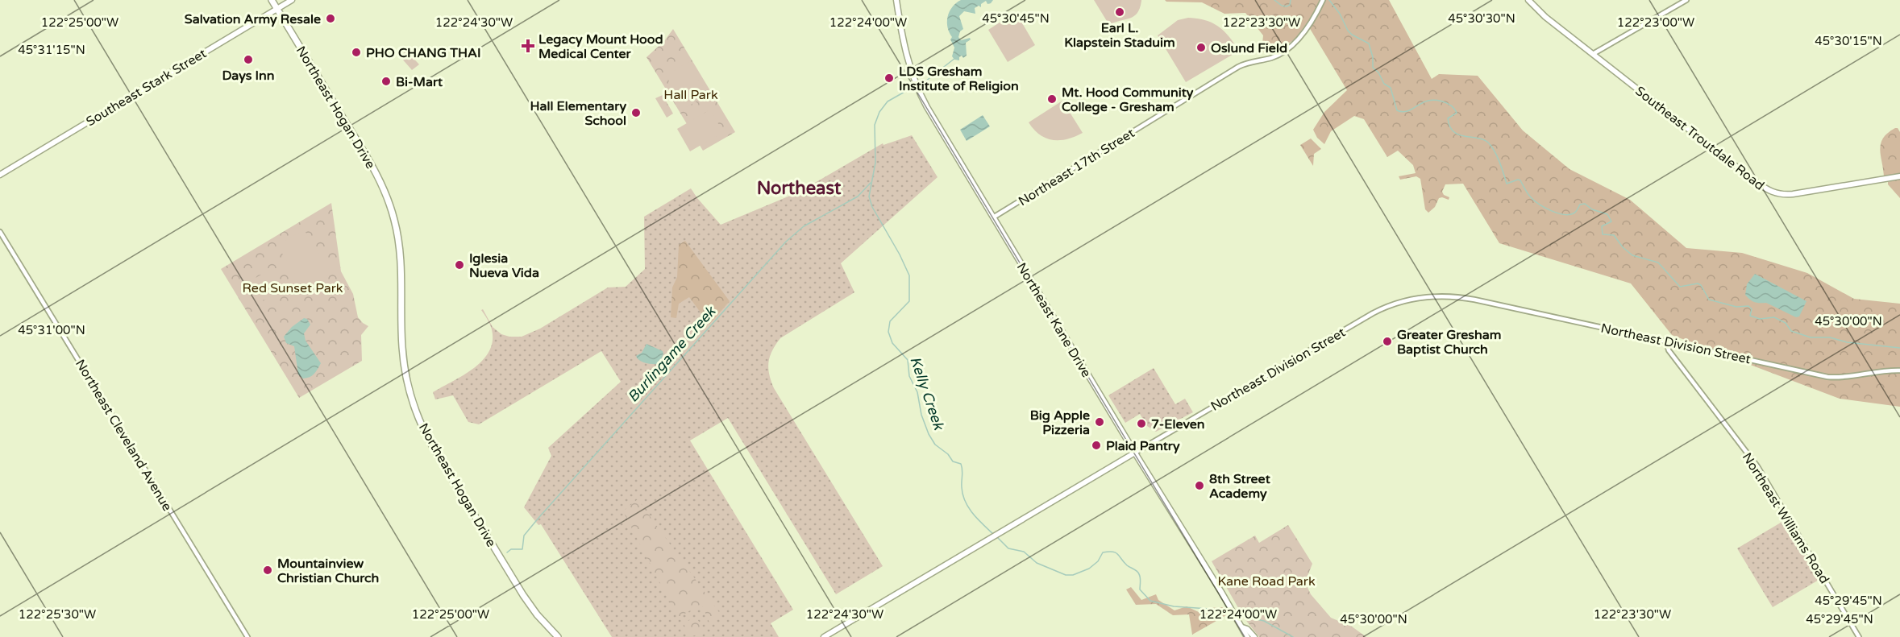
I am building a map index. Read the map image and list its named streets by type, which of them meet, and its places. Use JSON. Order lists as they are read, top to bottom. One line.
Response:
{"streets":{"highway":["Northeast Hogan Drive"],"main road":["Southeast Stark Street","Southeast Troutdale Road","Northeast Kane Drive","Northeast Division Street"],"street":["Northeast 17th Street","Northeast Cleveland Avenue","Northeast Williams Road"]},"crossings":[["Southeast Stark Street","Northeast Hogan Drive"],["Northeast 17th Street","Northeast Kane Drive"],["Northeast Kane Drive","Northeast Division Street"],["Northeast Division Street","Northeast Williams Road"]],"districts":["Northeast"],"water":["Burlingame Creek","Kelly Creek"],"parks":["Hall Park","Red Sunset Park","Kane Road Park"],"places":{"other":["Earl L. Klapstein Staduim","Salvation Army Resale","Oslund Field","PHO CHANG THAI","Days Inn","LDS Gresham Institute of Religion","Bi-Mart","Mt. Hood Community College - Gresham","Hall Elementary School","Iglesia Nueva Vida","Greater Gresham Baptist Church","Big Apple Pizzeria","7-Eleven","Plaid Pantry","8th Street Academy","Mountainview Christian Church"],"health":["Legacy Mount Hood Medical Center"]},"coordinates":["45°30'45\"N","45°30'30\"N","122°25'00\"W","122°24'30\"W","122°24'00\"W","122°23'30\"W","122°23'00\"W","45°30'15\"N","45°31'15\"N","45°30'00\"N","45°31'00\"N","45°29'45\"N","122°25'30\"W"]}
